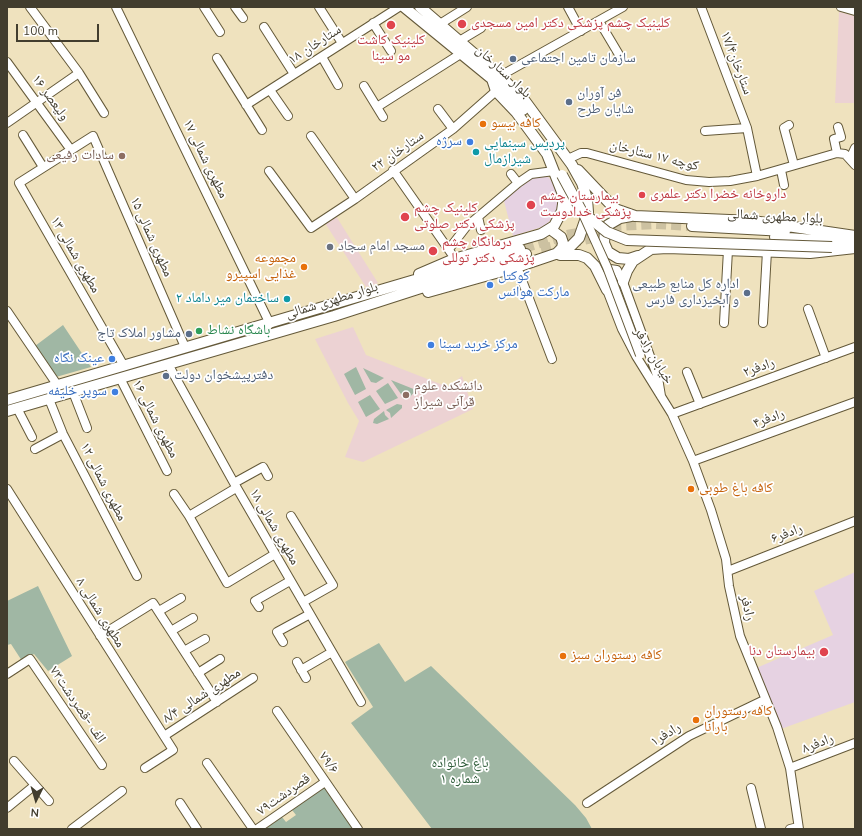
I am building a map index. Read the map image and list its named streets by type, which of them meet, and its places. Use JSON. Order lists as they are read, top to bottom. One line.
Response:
{"streets":{"main road":["بلوار ستارخان","بلوار مطهرى شمالى"],"street":["۱۸ ستارخان","ستارخان۱۷/۴","۱۶ ولیعصر","۲۲ ستارخان","کوچه ۱۷ ستارخان","۱۷ مطهری شمالی","۱۵ مطهری شمالی","۱۳ مطهری شمالی","خیابان رادفر","رادفر۲","۱۶ مطهری شمالی","رادفر۴","۱۲ مطهری شمالی","۱۸ مطهری شمالی","رادفر۶","رادفر","۸ مطهری شمالی","۸/۴ مطهری شمالی","الف -قصردشت۷۳","رادفر۱","رادفر۸","۷۹/۶","قصردشت۷۹"]},"crossings":[["ستارخان۱۷/۴","کوچه ۱۷ ستارخان"],["بلوار ستارخان","کوچه ۱۷ ستارخان"],["۱۶ ولیعصر","۱۵ مطهری شمالی"],["۱۷ مطهری شمالی","بلوار مطهرى شمالى"],["بلوار مطهرى شمالى","۱۵ مطهری شمالی"],["بلوار مطهرى شمالى","۱۳ مطهری شمالی"],["بلوار مطهرى شمالى","۱۶ مطهری شمالی"],["بلوار مطهرى شمالى","۱۲ مطهری شمالی"],["بلوار مطهرى شمالى","۱۸ مطهری شمالی"],["خیابان رادفر","رادفر"],["رادفر۲","رادفر"],["رادفر۴","رادفر"],["رادفر۶","رادفر"],["رادفر","رادفر۱"],["رادفر","رادفر۸"],["۸ مطهری شمالی","۸/۴ مطهری شمالی"],["۷۹/۶","قصردشت۷۹"]],"parks":["باغ خانواده شماره ۱"],"places":["کلینیک چشم پزشکی دکتر امین مسجدی","کلینیک کاشت مو سینا","سازمان تامین اجتماعی","فن آوران شایان طرح","کافه بیسو","سرژه","پردیس سینمایی شیرازمال","سادات رفیعی","داروخانه خضرا دکتر علمری","بیمارستان چشم پزشکی خدادوست","کلینیک چشم پزشکی دکتر صلوتی","مسجد امام سجاد","درمانگاه چشم پزشكی دكتر توللی","مجموعه غذایی اسپیرو","کوکتل مارکت هوانس","اداره کل منابع طبیعى و آبخیزدارى فارس","ساختمان میر داماد ۲","باشگاه نشاط","مشاور املاک تاج","مرکز خرید سینا","عینک نگاه","دفترپیشخوان دولت","سوپر خلیفه","دانشکده علوم قرآنی شیراز","کافه باغ طوبی","بیمارستان دنا","کافه رستوران سبز","کافه رستوران بارانا"],"scale_bar":"100 m","north":"bottom"}
